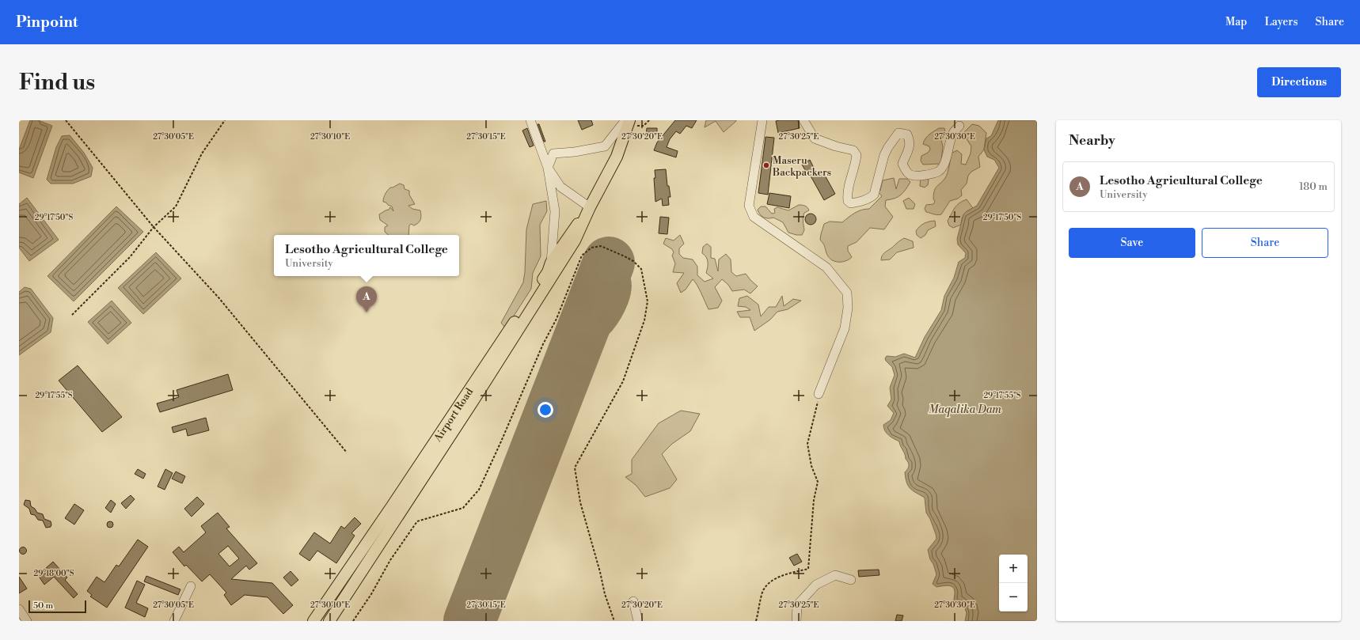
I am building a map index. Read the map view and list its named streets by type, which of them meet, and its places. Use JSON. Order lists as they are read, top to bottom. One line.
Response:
{"streets":{"main road":["Airport Road"]},"water":["Maqalika Dam"],"places":["Maseru Backpackers"],"scale_bar":"50 m","page":{"header":"Pinpoint","nav":["Map","Layers","Share"],"buttons":["Directions",["Save","Share"]],"title":"Find us","heading":"Nearby","list":[{"mark":"A","name":"Lesotho Agricultural College","note":"University","value":"180 m"}],"popup":["Lesotho Agricultural College","University"],"pins":"A","map_buttons":["+","−"],"scale":"50 m"},"coordinates":["27°30'05\"E","27°30'10\"E","27°30'15\"E","27°30'20\"E","27°30'25\"E","27°30'30\"E","29°17'50\"S","29°17'55\"S","29°18'00\"S"]}
